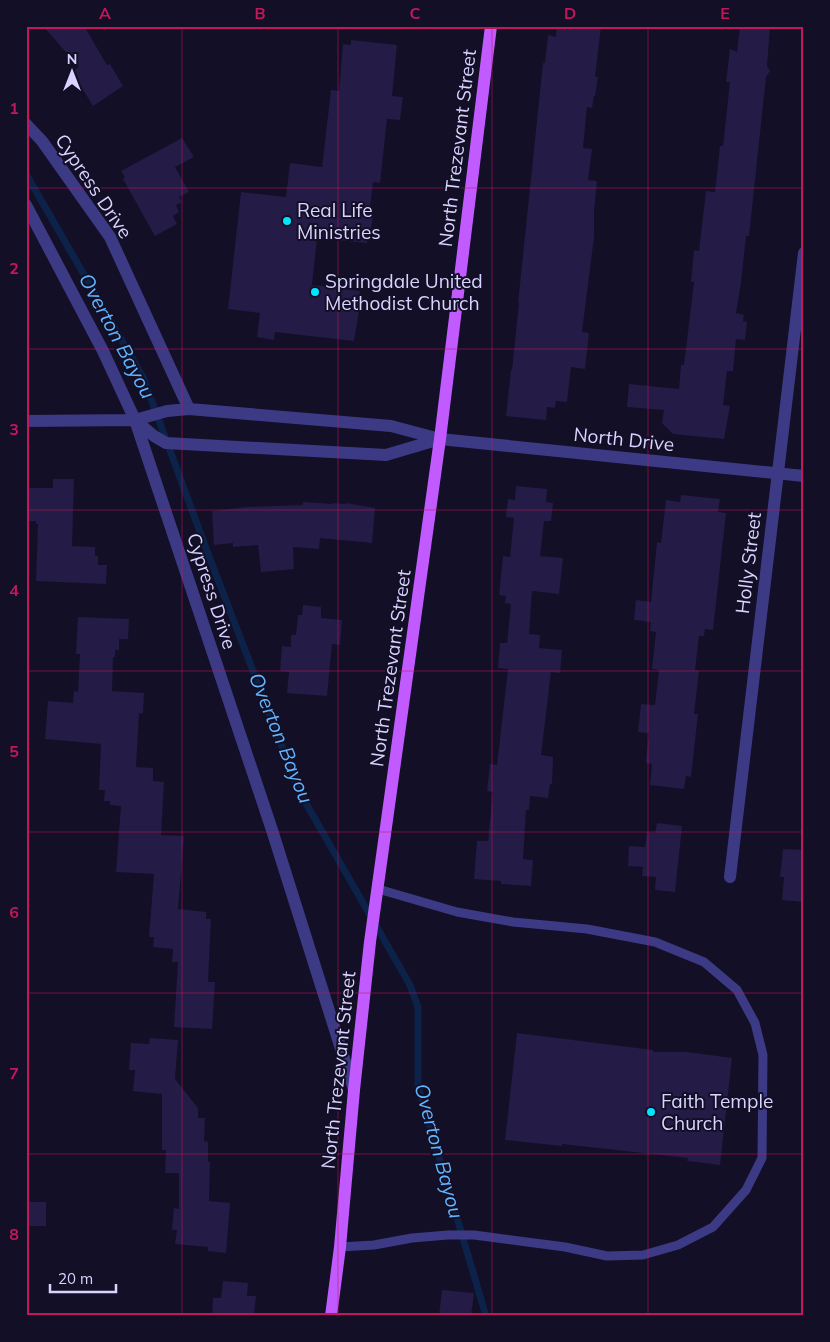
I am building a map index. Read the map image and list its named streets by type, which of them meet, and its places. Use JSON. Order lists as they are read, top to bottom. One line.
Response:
{"streets":{"main road":["North Trezevant Street"],"street":["Cypress Drive","North Drive","Holly Street"]},"crossings":[["North Trezevant Street","Cypress Drive"],["North Trezevant Street","North Drive"],["Cypress Drive","North Drive"],["North Drive","Holly Street"]],"water":["Overton Bayou"],"places":["Real Life Ministries","Springdale United Methodist Church","Faith Temple Church"],"scale_bar":"20 m","north":"top","grid":{"columns":["A","B","C","D","E"],"rows":["1","2","3","4","5","6","7","8"]}}
